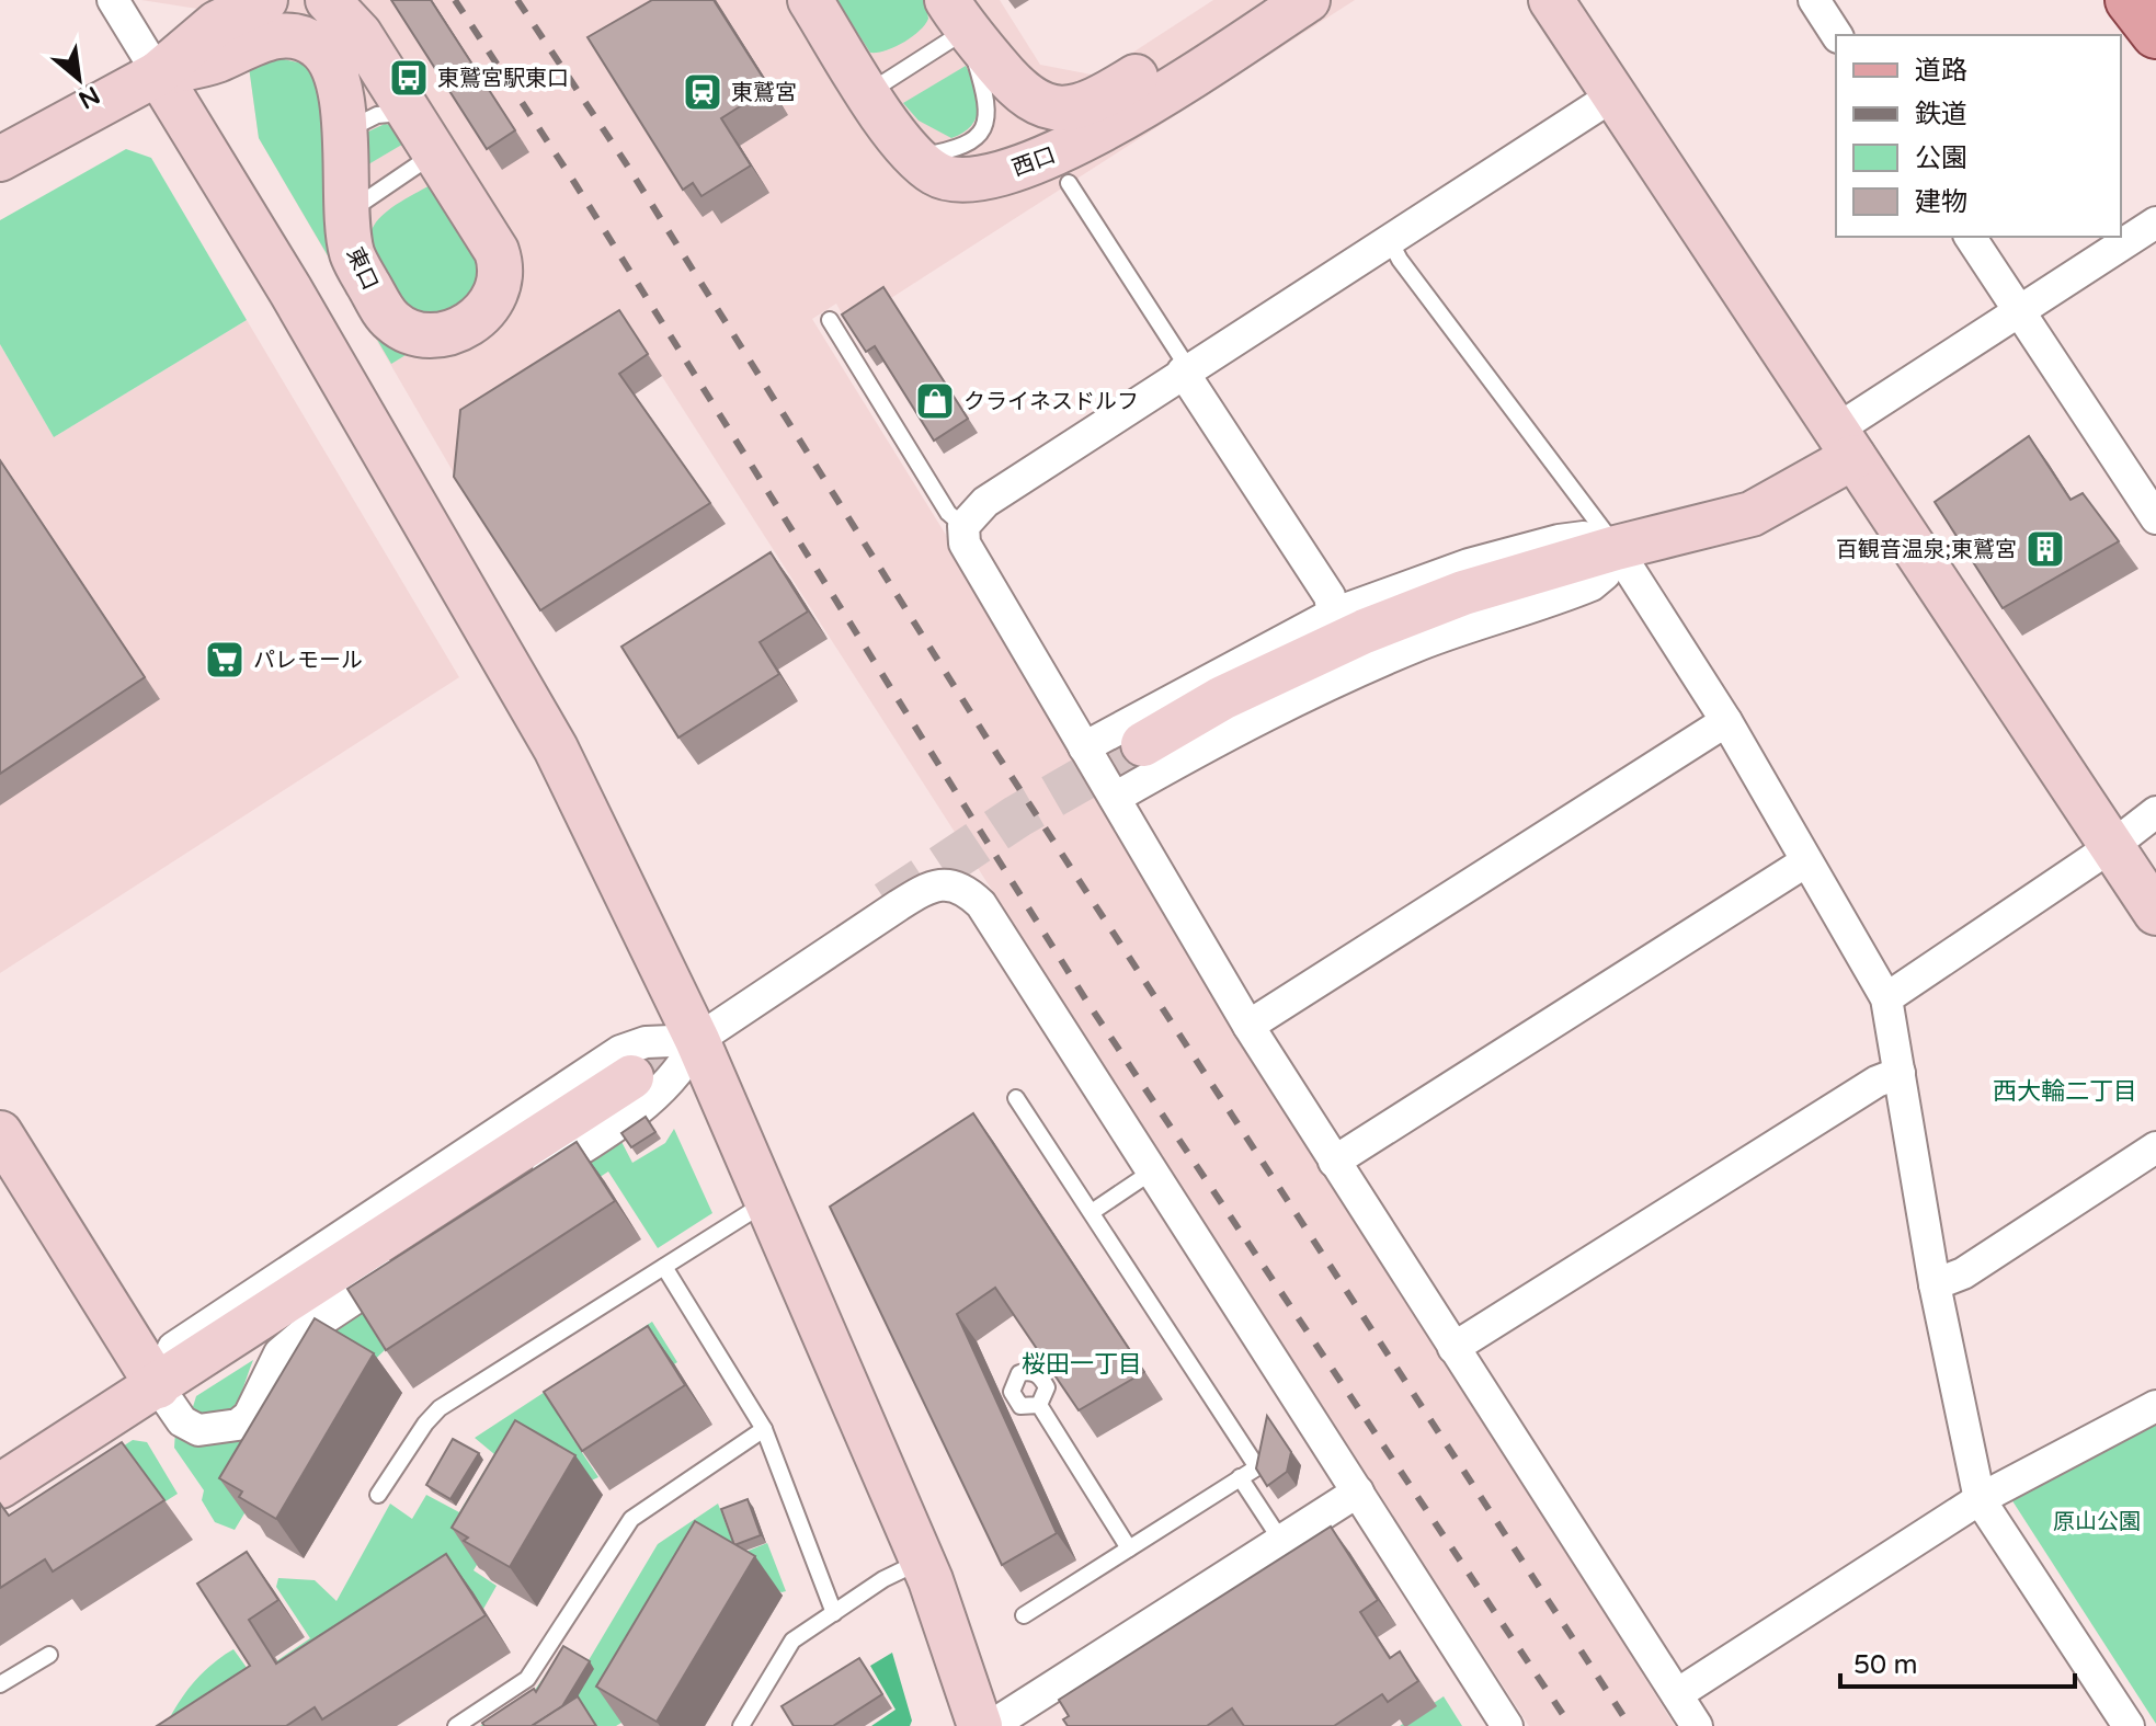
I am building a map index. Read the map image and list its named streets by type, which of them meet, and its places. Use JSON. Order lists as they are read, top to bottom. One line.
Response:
{"streets":{"street":["西口","東口"]},"districts":["西大輪二丁目","桜田一丁目"],"parks":["原山公園"],"places":{"bus stop":["東鷲宮駅東口"],"station":["東鷲宮"],"shop":["クライネスドルフ"],"building":["百観音温泉;東鷲宮"],"supermarket":["パレモール"]},"legend":["道路","鉄道","公園","建物"],"scale_bar":"50 m","north":"bottom right"}
